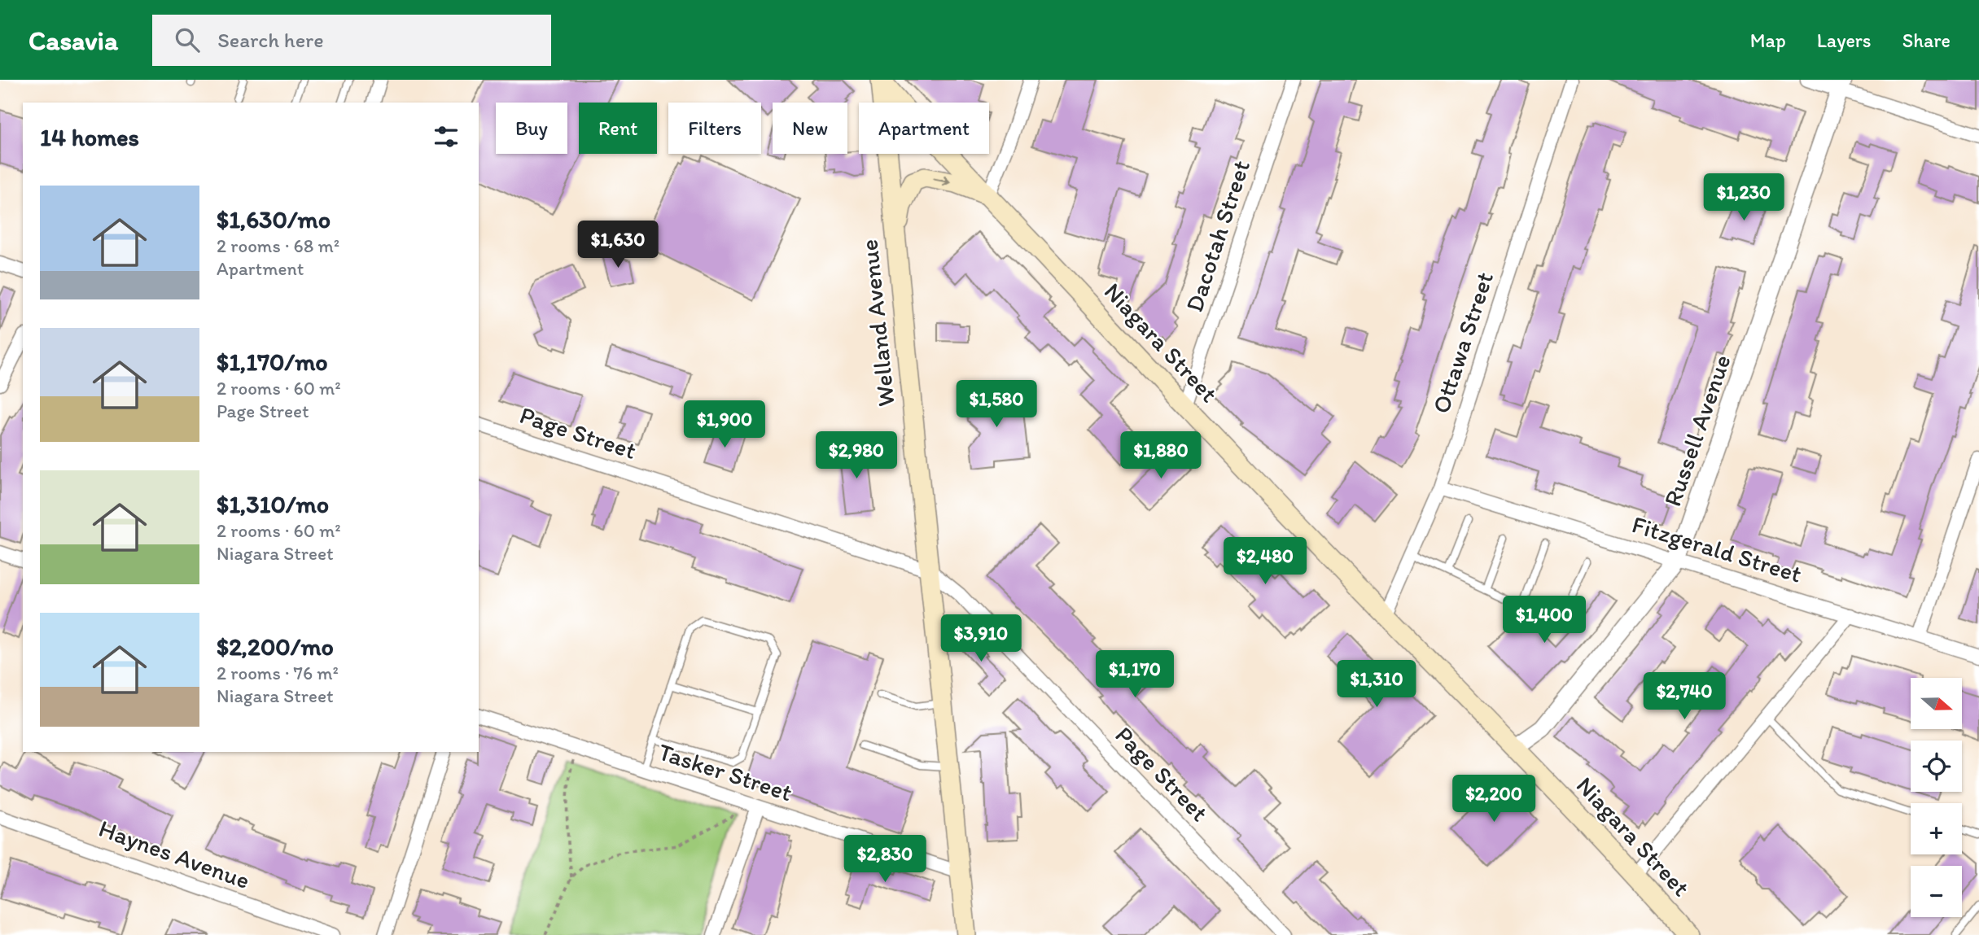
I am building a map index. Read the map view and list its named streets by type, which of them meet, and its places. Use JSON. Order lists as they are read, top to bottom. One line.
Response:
{"streets":{"main road":["Welland Avenue","Niagara Street"],"street":["Dacotah Street","Ottawa Street","Russell Avenue","Page Street","Fitzgerald Street","Tasker Street","Haynes Avenue"]},"crossings":[["Dacotah Street","Niagara Street"],["Welland Avenue","Niagara Street"],["Welland Avenue","Page Street"],["Welland Avenue","Tasker Street"],["Niagara Street","Ottawa Street"],["Niagara Street","Russell Avenue"],["Ottawa Street","Fitzgerald Street"],["Russell Avenue","Fitzgerald Street"]],"north":"right","page":{"header":"Casavia","search":"Search here","nav":["Map","Layers","Share"],"chip":["Buy","Rent","Filters","New","Apartment"],"heading":"14 homes","list":[{"name":"$1,630/mo","note":"2 rooms · 68 m² · Apartment"},{"name":"$1,170/mo","note":"2 rooms · 60 m² · Page Street"},{"name":"$1,310/mo","note":"2 rooms · 60 m² · Niagara Street"},{"name":"$2,200/mo","note":"2 rooms · 76 m² · Niagara Street"}],"price":["$1,230","$1,630","$1,580","$1,900","$2,980","$1,880","$2,480","$1,400","$3,910","$1,170","$1,310","$2,740","$2,200","$2,830"],"map_buttons":["+","−"]}}
